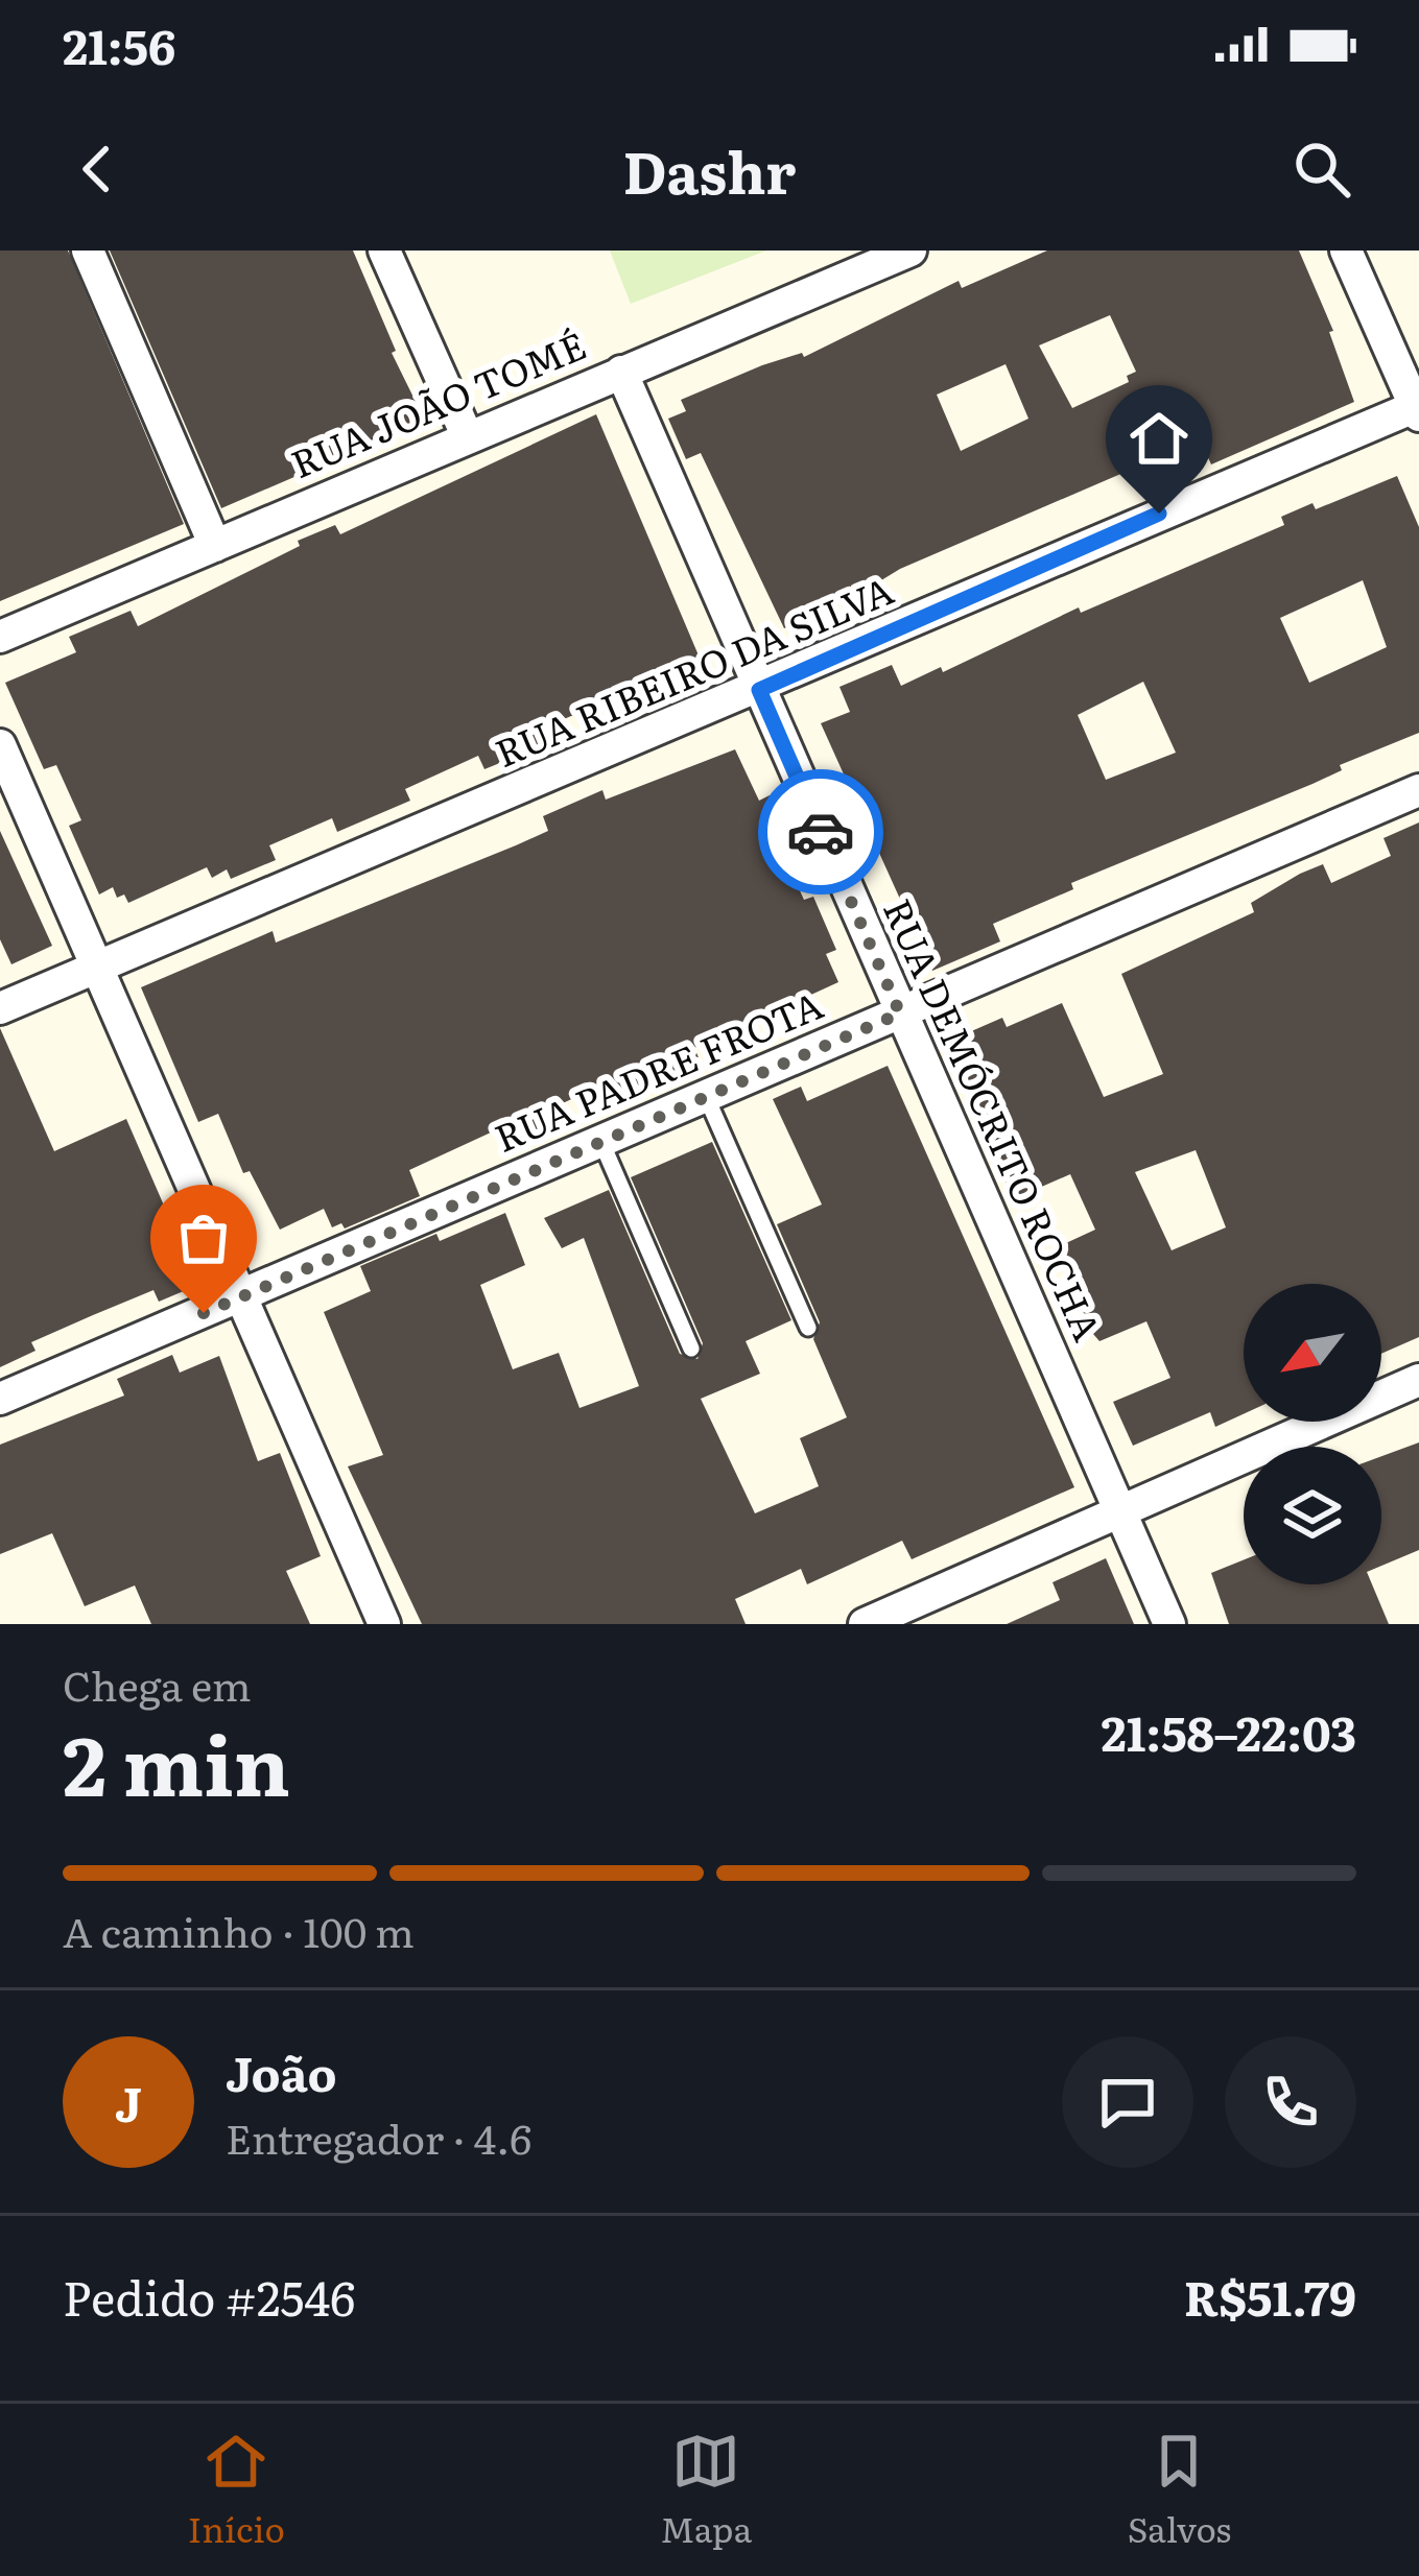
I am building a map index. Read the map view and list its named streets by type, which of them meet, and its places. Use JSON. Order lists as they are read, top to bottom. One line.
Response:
{"streets":{"street":["RUA JOÃO TOMÉ","RUA RIBEIRO DA SILVA","RUA PADRE FROTA","RUA DEMÓCRITO ROCHA"]},"crossings":[["RUA JOÃO TOMÉ","RUA DEMÓCRITO ROCHA"],["RUA RIBEIRO DA SILVA","RUA DEMÓCRITO ROCHA"],["RUA PADRE FROTA","RUA DEMÓCRITO ROCHA"]],"north":"bottom left","page":{"status":"21:56","header":"Dashr","heading":["2 min","Chega em","21:58–22:03"],"panel":["João","Entregador · 4.6","Pedido #2546","R$51.79"],"bar":"A caminho · 100 m","round":"J","tabs":["Início","Mapa","Salvos"]}}
